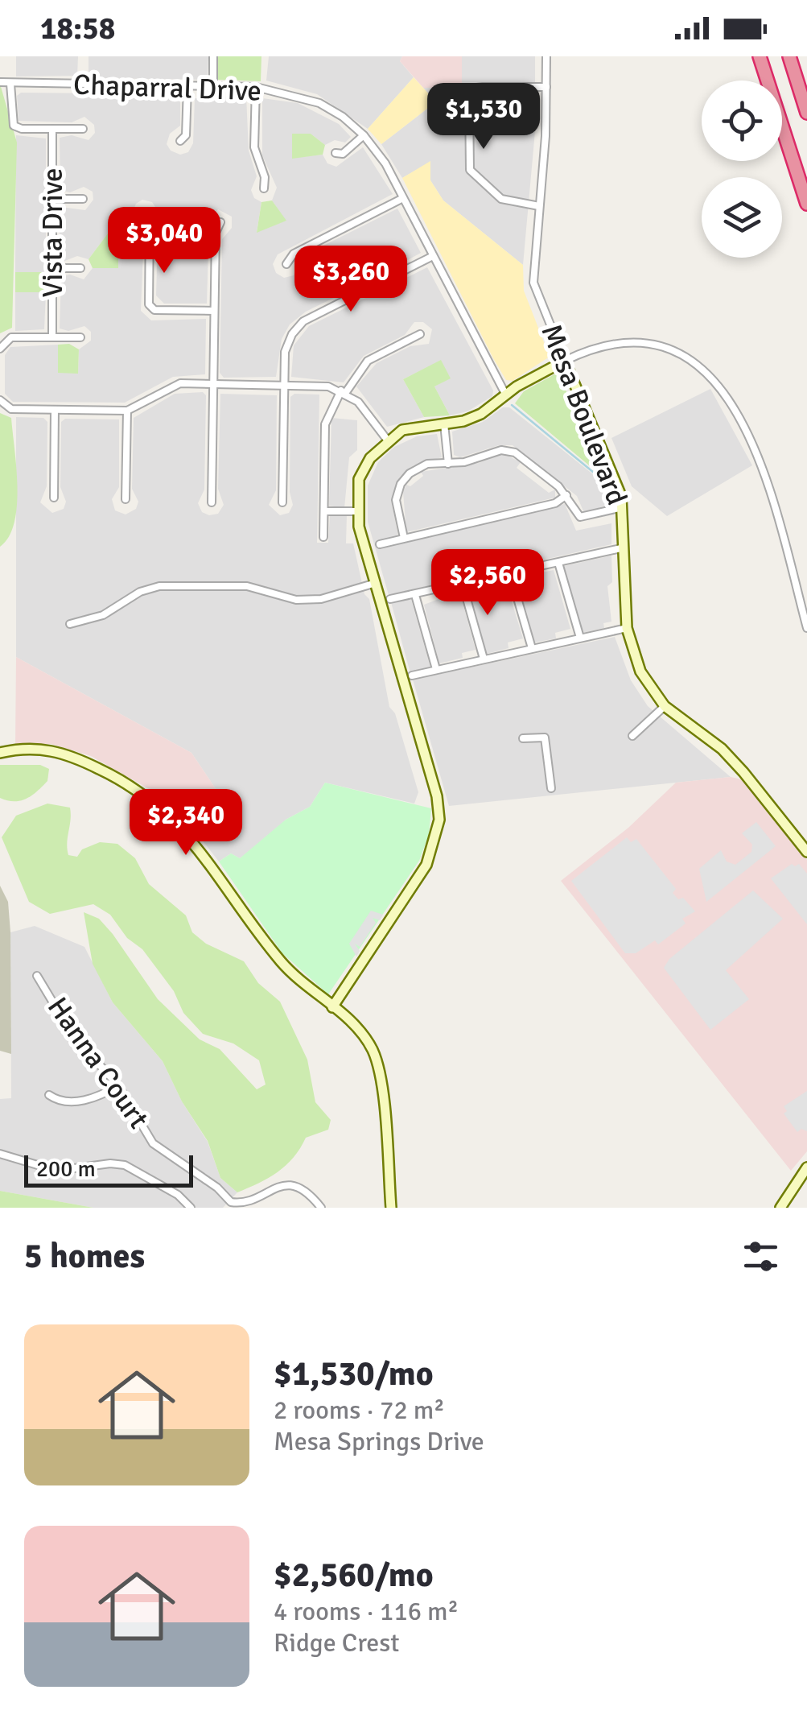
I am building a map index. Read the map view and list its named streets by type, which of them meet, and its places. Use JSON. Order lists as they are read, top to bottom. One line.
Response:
{"streets":{"street":["Chaparral Drive","Vista Drive","Mesa Boulevard","Hanna Court"]},"scale_bar":"200 m","page":{"status":"18:58","price":["$1,530","$3,040","$3,260","$2,560","$2,340"],"scale":"200 m","heading":"5 homes","list":[{"name":"$1,530/mo","note":"2 rooms · 72 m² · Mesa Springs Drive"},{"name":"$2,560/mo","note":"4 rooms · 116 m² · Ridge Crest"}]}}
